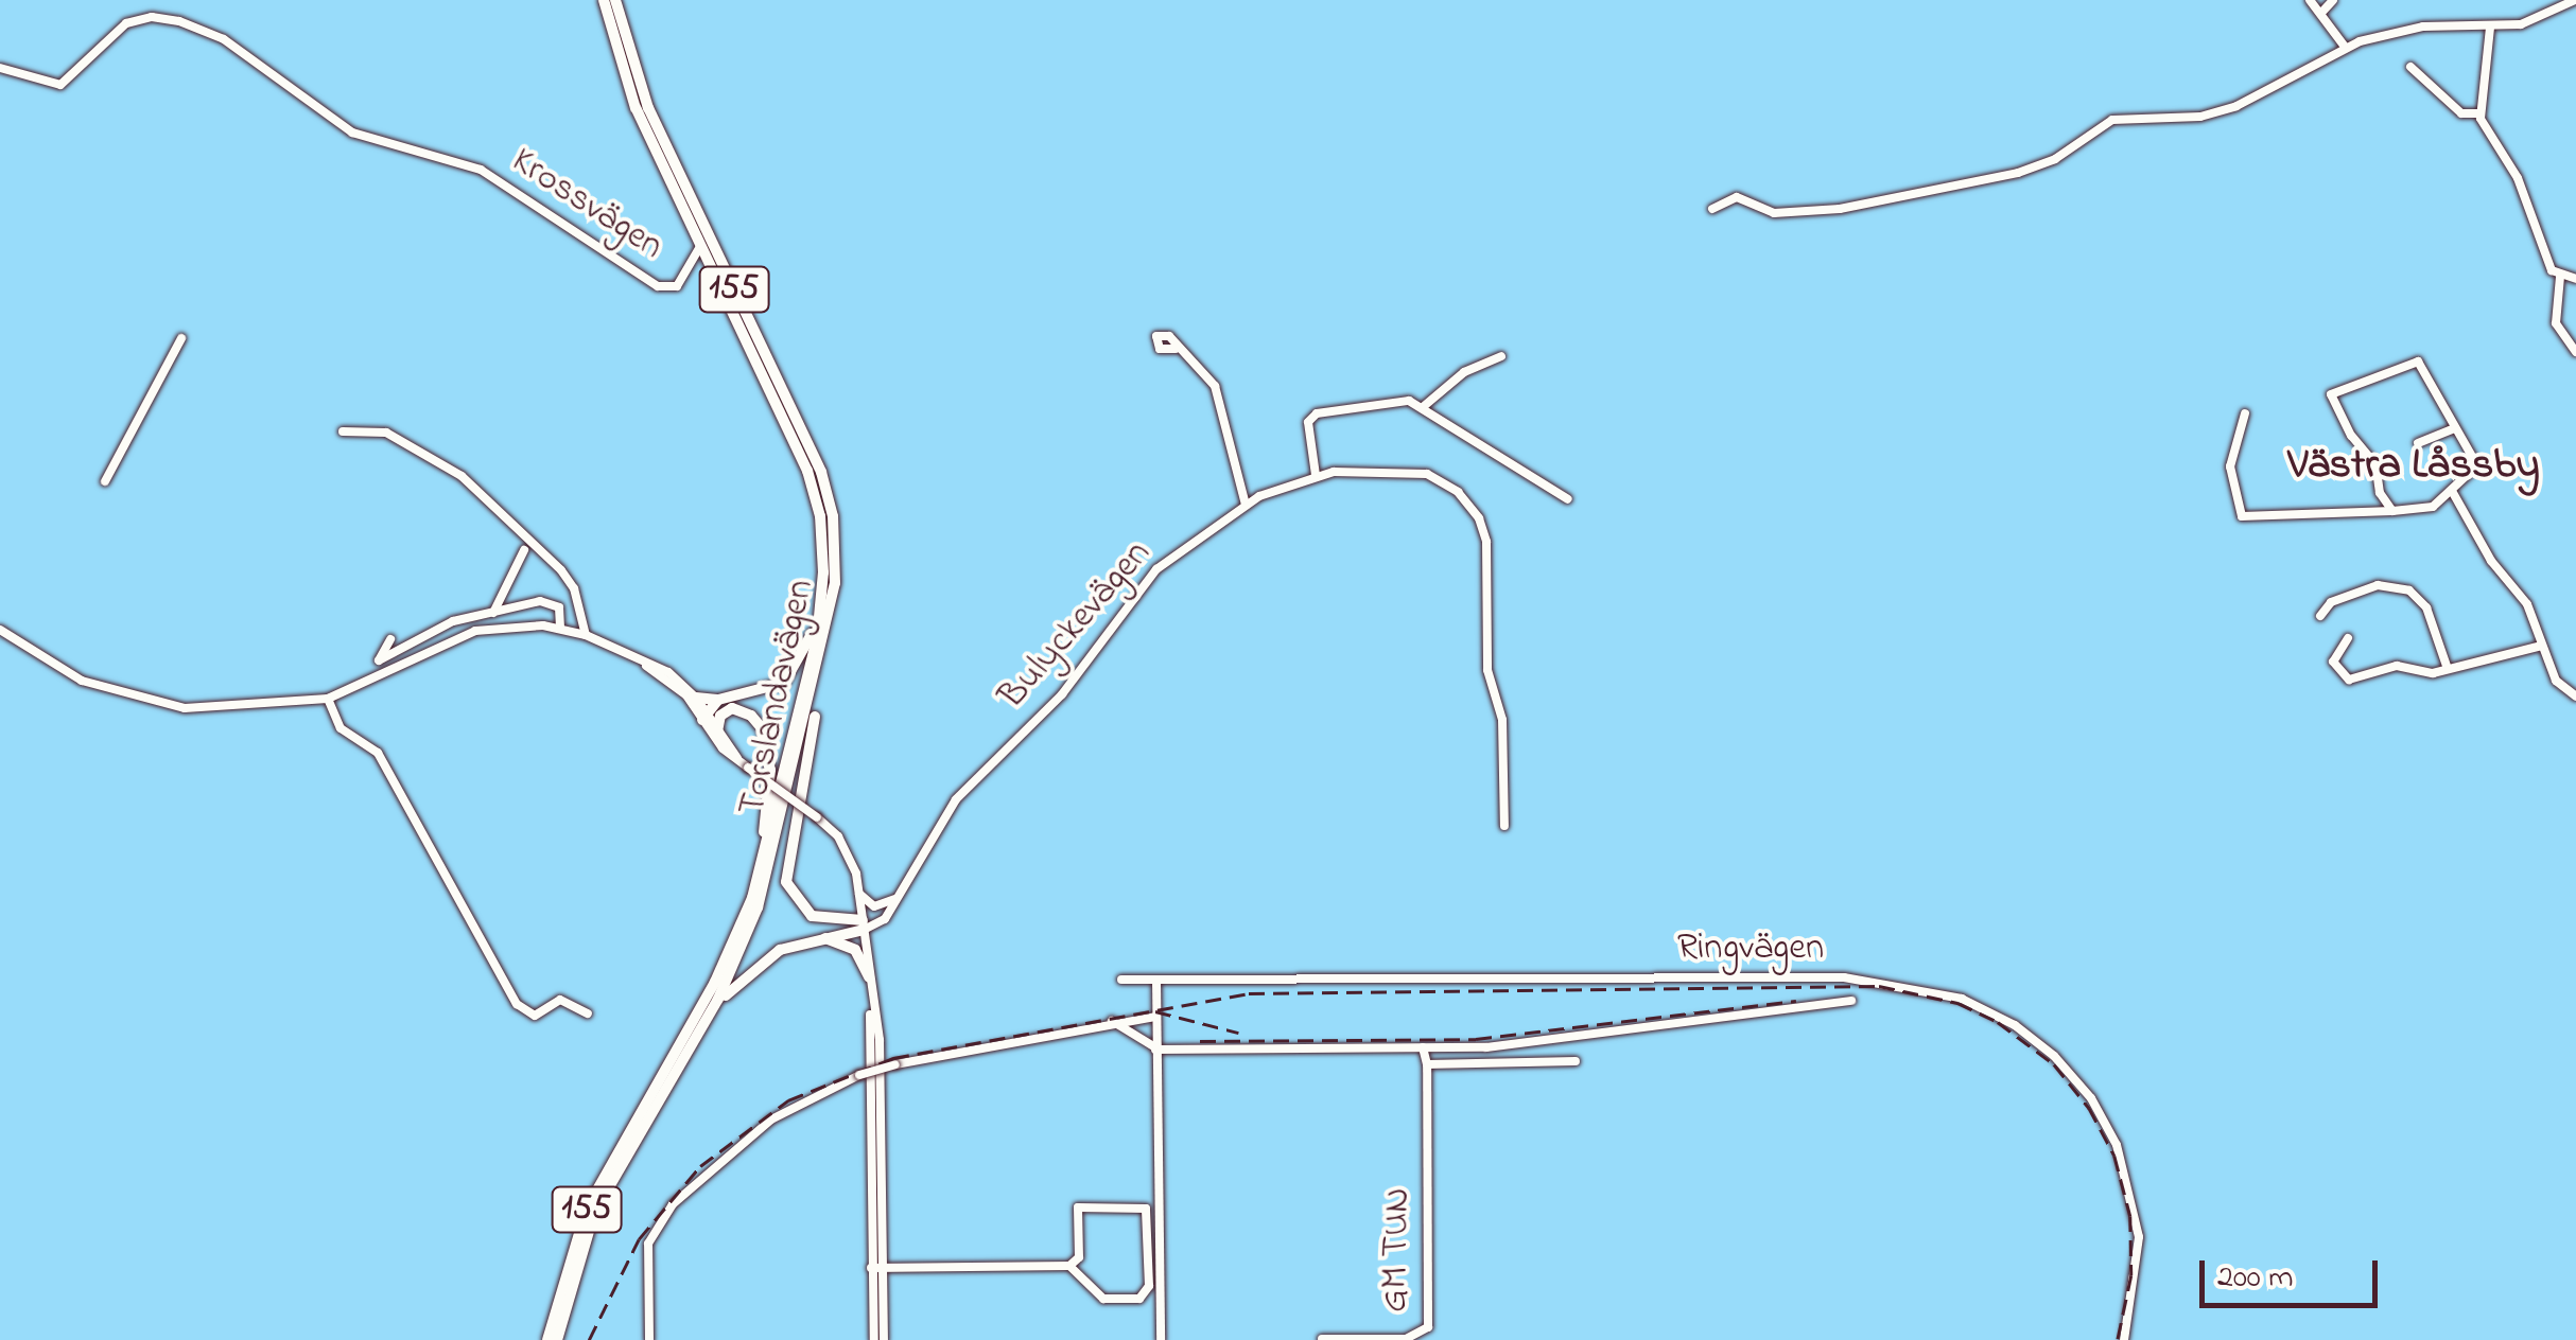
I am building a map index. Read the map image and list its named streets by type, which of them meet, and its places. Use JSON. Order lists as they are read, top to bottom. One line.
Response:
{"streets":{"main road":["155","Torslandavägen"],"street":["Krossvägen","Bulyckevägen","Ringvägen","GM TUN"]},"crossings":[["Krossvägen","Torslandavägen"]],"districts":["Västra Låssby"],"scale_bar":"200 m"}
